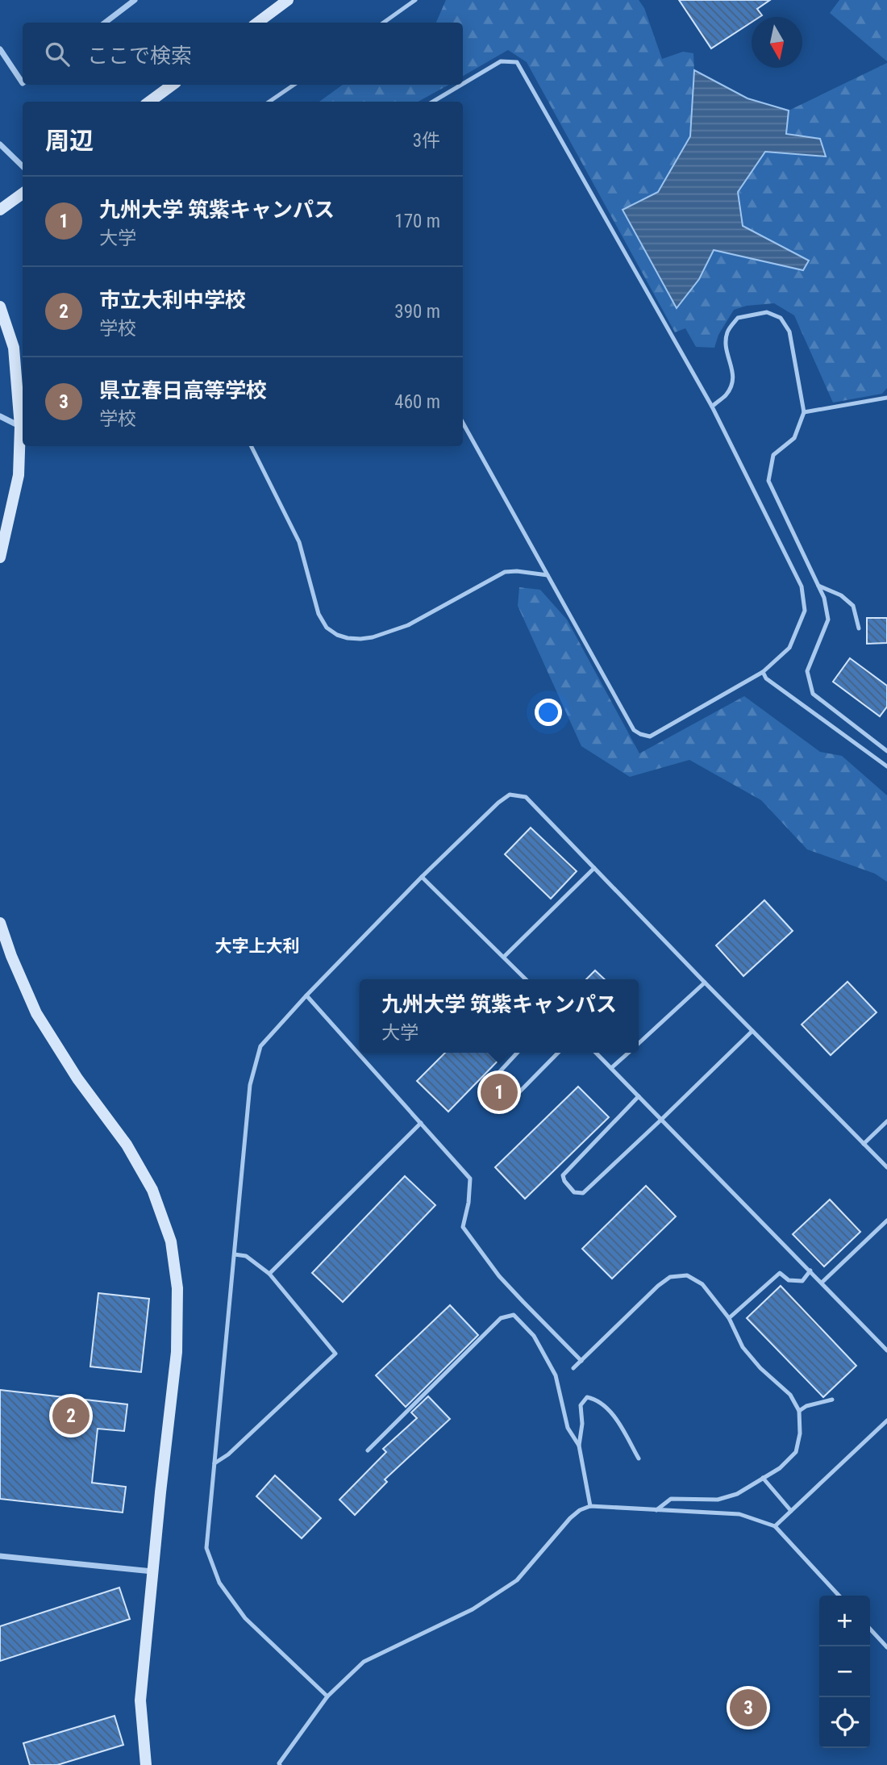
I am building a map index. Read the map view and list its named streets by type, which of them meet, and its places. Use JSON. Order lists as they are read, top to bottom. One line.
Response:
{"districts":["大字上大利"],"north":"bottom","page":{"search":"ここで検索","heading":["周辺","3件"],"list":[{"mark":"1","name":"九州大学 筑紫キャンパス","note":"大学","value":"170 m"},{"mark":"2","name":"市立大利中学校","note":"学校","value":"390 m"},{"mark":"3","name":"県立春日高等学校","note":"学校","value":"460 m"}],"popup":["九州大学 筑紫キャンパス","大学"],"pins":["1","2","3"],"map_buttons":["+","−"]}}
